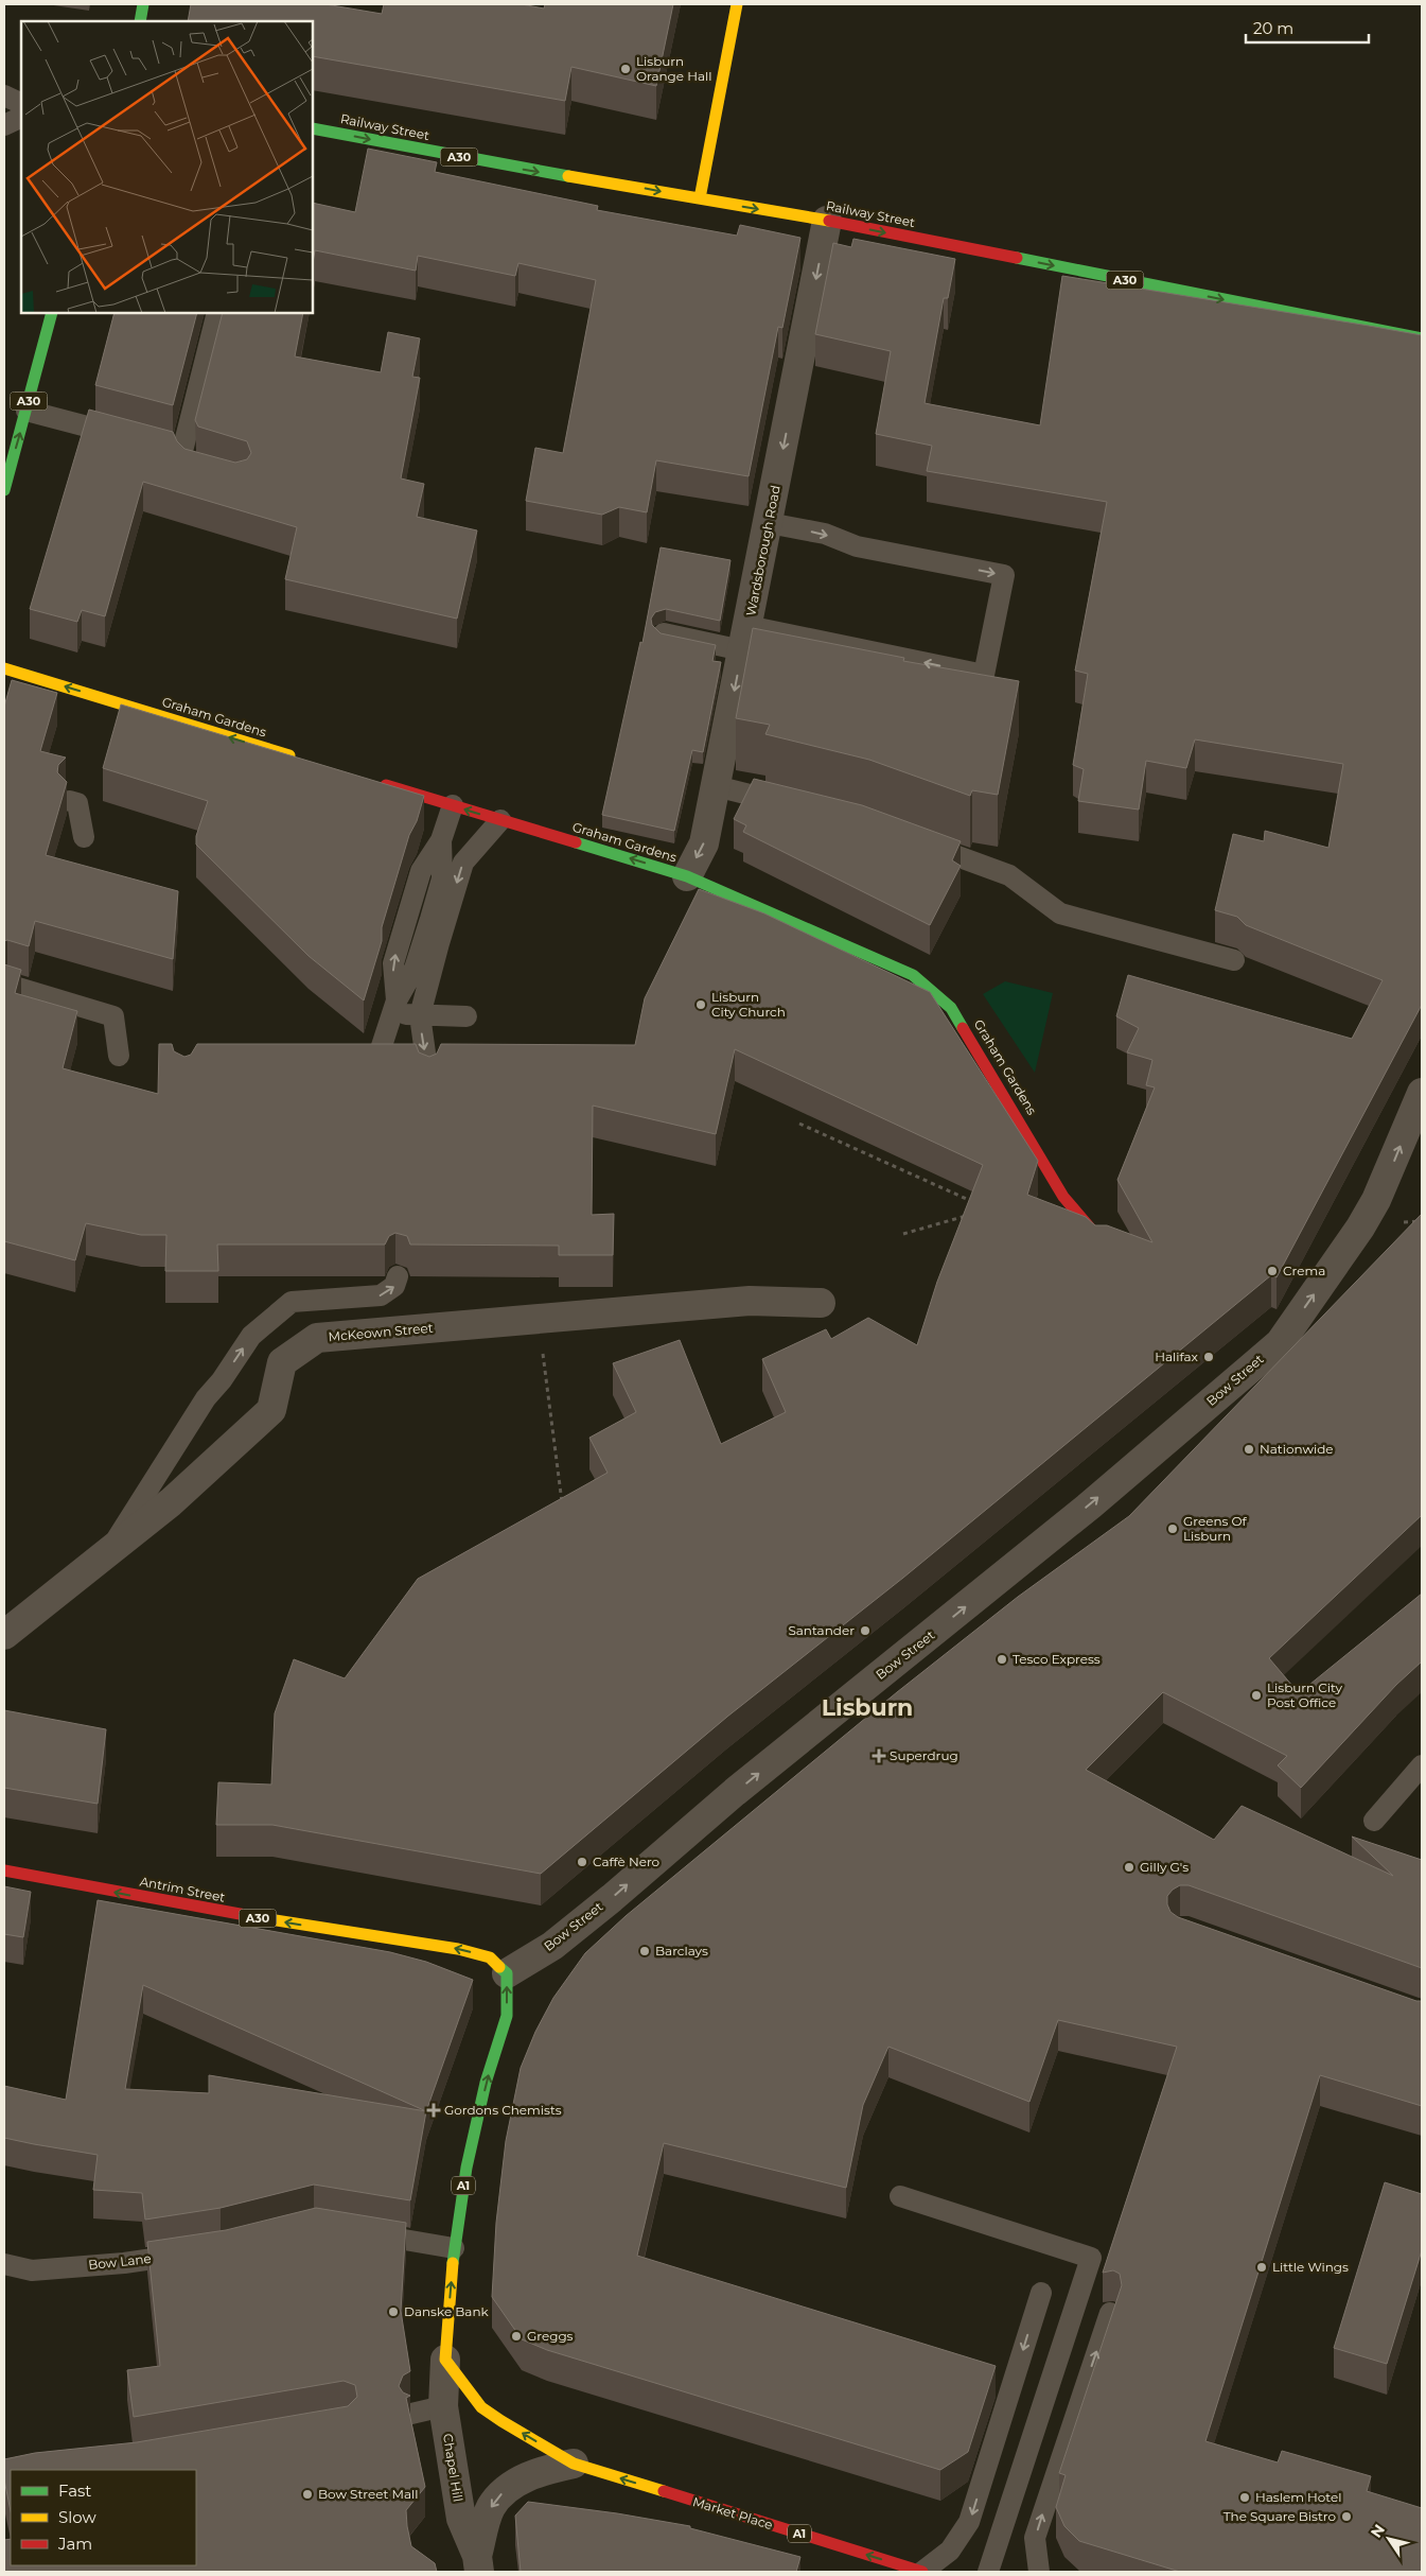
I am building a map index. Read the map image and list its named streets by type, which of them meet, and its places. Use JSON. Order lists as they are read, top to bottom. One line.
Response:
{"streets":{"main road":["Railway Street","A30","Graham Gardens","Antrim Street","A1","Market Place"],"street":["Wardsborough Road","McKeown Street","Bow Street","Chapel Hill"],"lane":["Bow Lane"]},"crossings":[["Railway Street","Wardsborough Road"],["Wardsborough Road","Graham Gardens"],["Bow Street","Antrim Street"],["Bow Street","A1"],["Antrim Street","A1"],["A1","Chapel Hill"],["A1","Market Place"],["Chapel Hill","Market Place"]],"one_way":["Railway Street","Wardsborough Road","Graham Gardens","Bow Street","Antrim Street","Market Place"],"districts":["Lisburn"],"places":{"other":["Lisburn Orange Hall","Lisburn City Church","Crema","Halifax","Nationwide","Greens Of Lisburn","Santander","Tesco Express","Lisburn City Post Office","Caffè Nero","Gilly G's","Barclays","Little Wings","Danske Bank","Greggs","Bow Street Mall","Haslem Hotel","The Square Bistro"],"health":["Superdrug","Gordons Chemists"]},"legend":["Fast","Slow","Jam"],"scale_bar":"20 m","north":"top left"}
